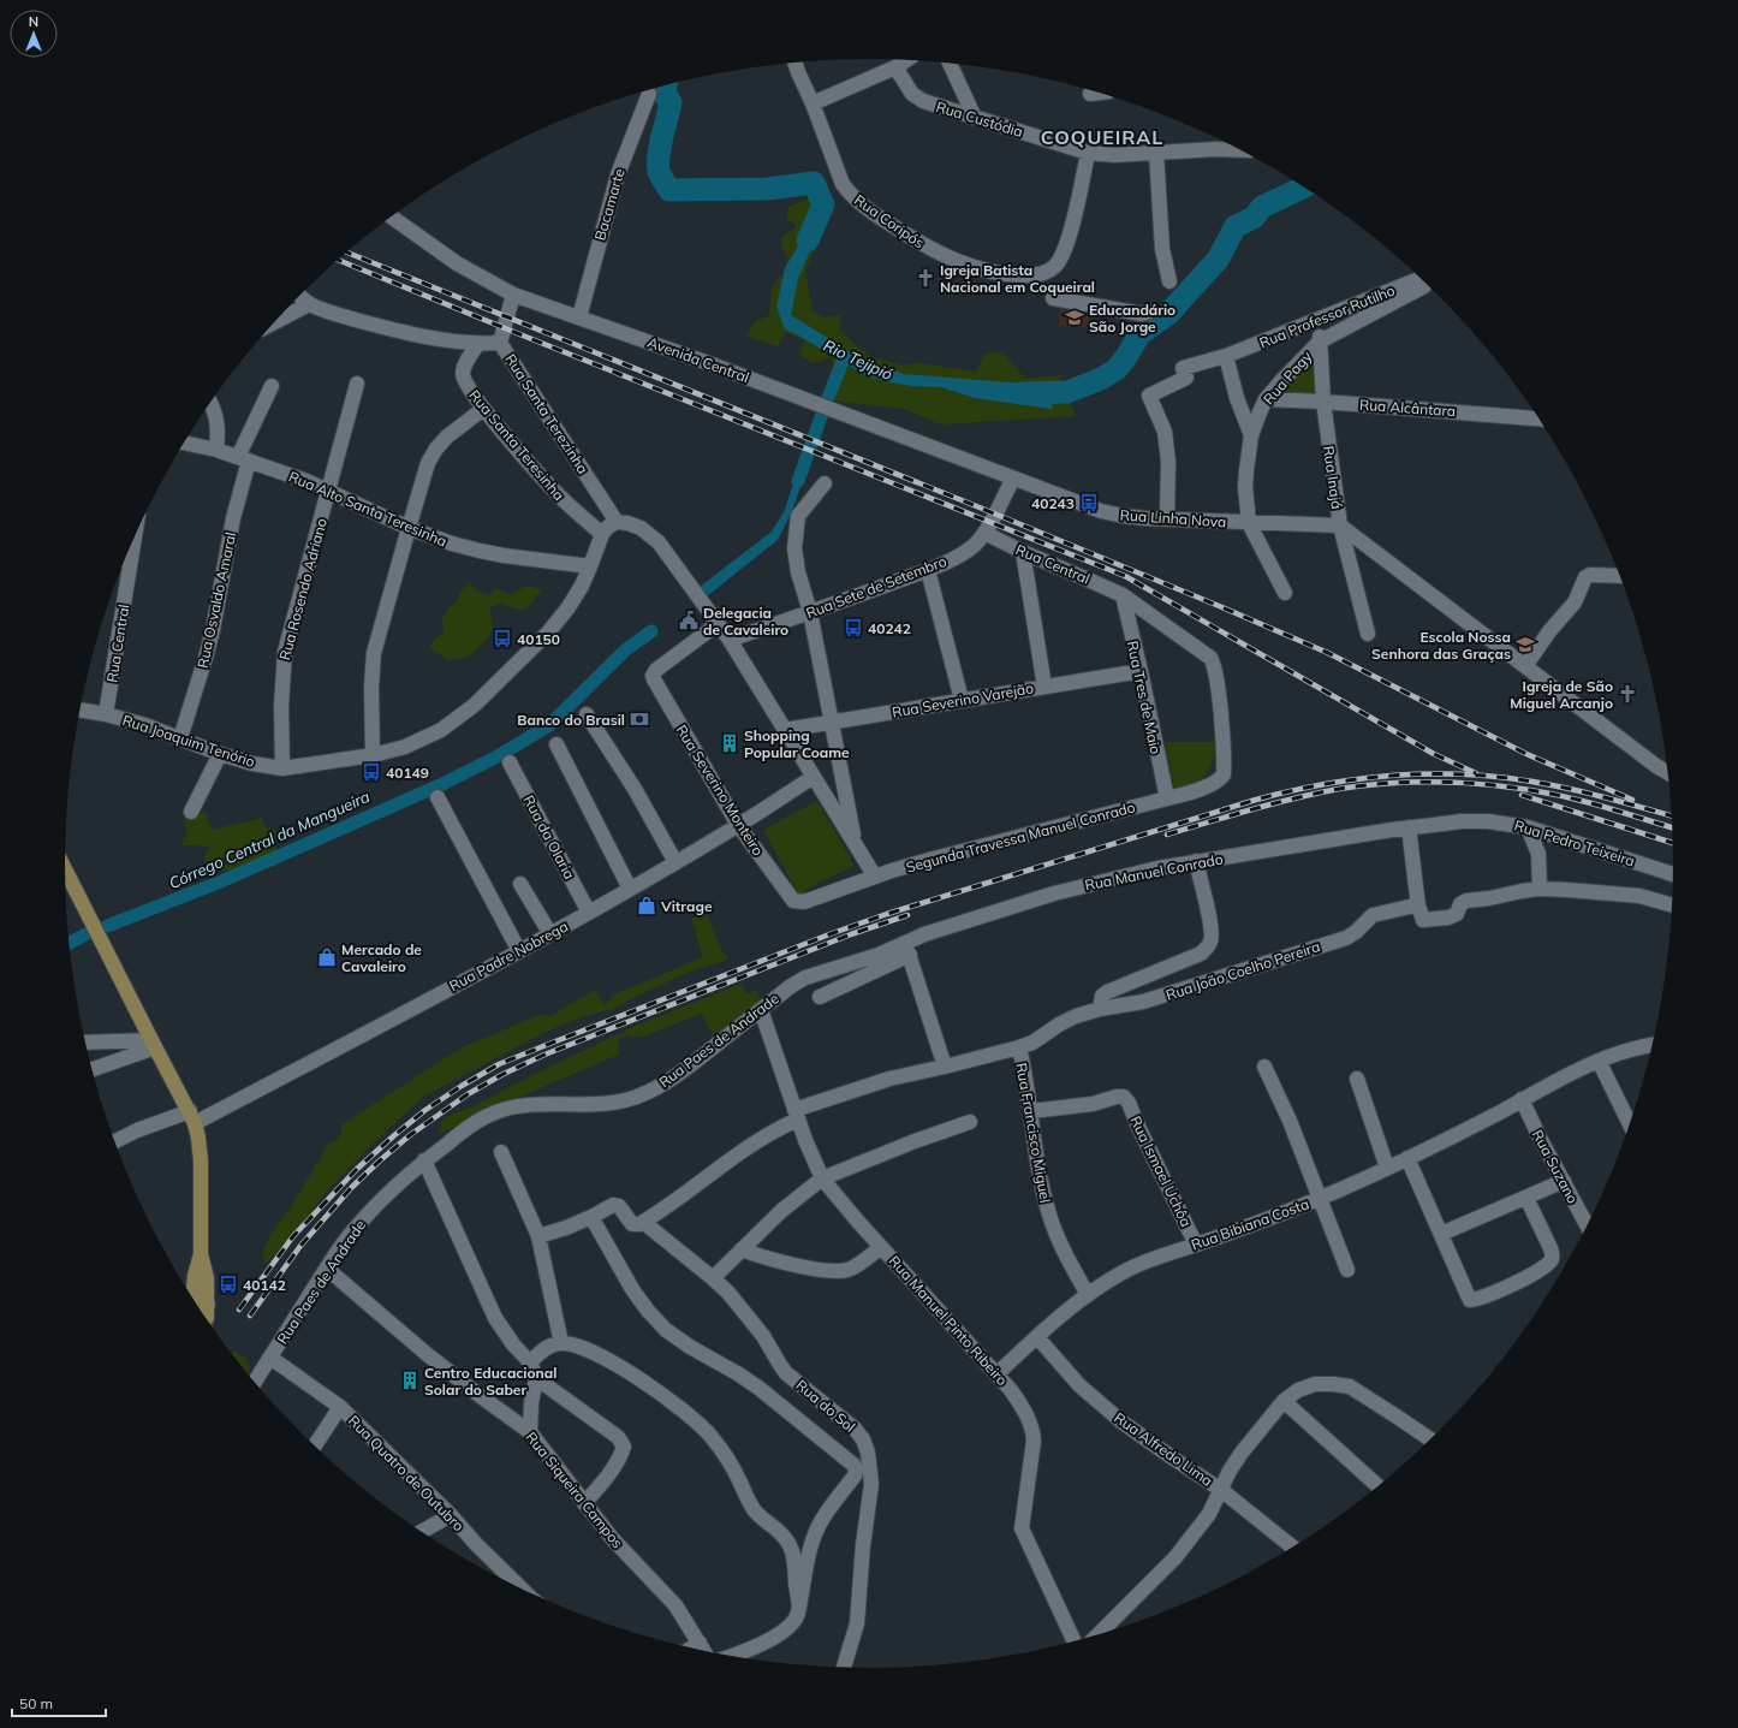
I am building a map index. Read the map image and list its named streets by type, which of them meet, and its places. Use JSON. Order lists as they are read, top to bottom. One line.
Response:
{"streets":{"street":["Rua Custódia","Bacamarte","Rua Coripós","Rua Professor Rutilho","Avenida Central","Rua Pagy","Rua Alcântara","Rua Santa Terezinha","Rua Santa Teresinha","Rua Inajá","Rua Alto Santa Teresinha","Rua Linha Nova","Rua Central","Rua Sete de Setembro","Rua Rosendo Adriano","Rua Osvaldo Amaral","Rua Tres de Maio","Rua Severino Varejão","Rua Joaquim Tenório","Rua Severino Monteiro","Rua da Olaria","Segunda Travessa Manuel Conrado","Rua Pedro Teixeira","Rua Manuel Conrado","Rua Padre Nobrega","Rua João Coelho Pereira","Rua Paes de Andrade","Rua Francisco Miguel","Rua Suzano","Rua Ismael Uchôa","Rua Bibiana Costa","Rua Manuel Pinto Ribeiro","Rua do Sol","Rua Alfredo Lima","Rua Quatro de Outubro","Rua Siqueira Campos"]},"crossings":[["Rua Custódia","Rua Coripós"],["Bacamarte","Avenida Central"],["Rua Professor Rutilho","Rua Inajá"],["Rua Professor Rutilho","Rua Linha Nova"],["Avenida Central","Rua Linha Nova"],["Avenida Central","Rua Sete de Setembro"],["Rua Pagy","Rua Alcântara"],["Rua Pagy","Rua Inajá"],["Rua Pagy","Rua Linha Nova"],["Rua Alcântara","Rua Inajá"],["Rua Santa Terezinha","Rua Santa Teresinha"],["Rua Santa Teresinha","Rua Joaquim Tenório"],["Rua Inajá","Rua Linha Nova"],["Rua Alto Santa Teresinha","Rua Rosendo Adriano"],["Rua Alto Santa Teresinha","Rua Osvaldo Amaral"],["Rua Alto Santa Teresinha","Rua Joaquim Tenório"],["Rua Linha Nova","Rua Sete de Setembro"],["Rua Central","Rua Sete de Setembro"],["Rua Central","Rua Tres de Maio"],["Rua Central","Rua Joaquim Tenório"],["Rua Central","Segunda Travessa Manuel Conrado"],["Rua Rosendo Adriano","Rua Joaquim Tenório"],["Rua Osvaldo Amaral","Rua Joaquim Tenório"],["Rua Tres de Maio","Rua Severino Varejão"],["Rua Tres de Maio","Segunda Travessa Manuel Conrado"],["Rua Severino Monteiro","Segunda Travessa Manuel Conrado"],["Rua Severino Monteiro","Rua Padre Nobrega"],["Rua da Olaria","Rua Padre Nobrega"],["Rua Pedro Teixeira","Rua Manuel Conrado"],["Rua Manuel Conrado","Rua Paes de Andrade"],["Rua João Coelho Pereira","Rua Francisco Miguel"],["Rua João Coelho Pereira","Rua Manuel Pinto Ribeiro"],["Rua João Coelho Pereira","Rua do Sol"],["Rua Paes de Andrade","Rua Manuel Pinto Ribeiro"],["Rua Paes de Andrade","Rua Quatro de Outubro"],["Rua Paes de Andrade","Rua Siqueira Campos"],["Rua Francisco Miguel","Rua Ismael Uchôa"],["Rua Francisco Miguel","Rua Bibiana Costa"],["Rua Suzano","Rua Bibiana Costa"],["Rua Ismael Uchôa","Rua Bibiana Costa"],["Rua Bibiana Costa","Rua Manuel Pinto Ribeiro"],["Rua Bibiana Costa","Rua Alfredo Lima"]],"districts":["COQUEIRAL"],"water":["Rio Tejipió","Córrego Central da Mangueira"],"places":{"church":["Igreja Batista Nacional em Coqueiral","Igreja de São Miguel Arcanjo"],"school or university":["Educandário São Jorge","Escola Nossa Senhora das Graças"],"bus stop":["40243","40242","40150","40149","40142"],"public building":["Delegacia de Cavaleiro"],"bank":["Banco do Brasil"],"building":["Shopping Popular Coame","Centro Educacional Solar do Saber"],"shop":["Vitrage","Mercado de Cavaleiro"]},"scale_bar":"50 m","north":"top"}
